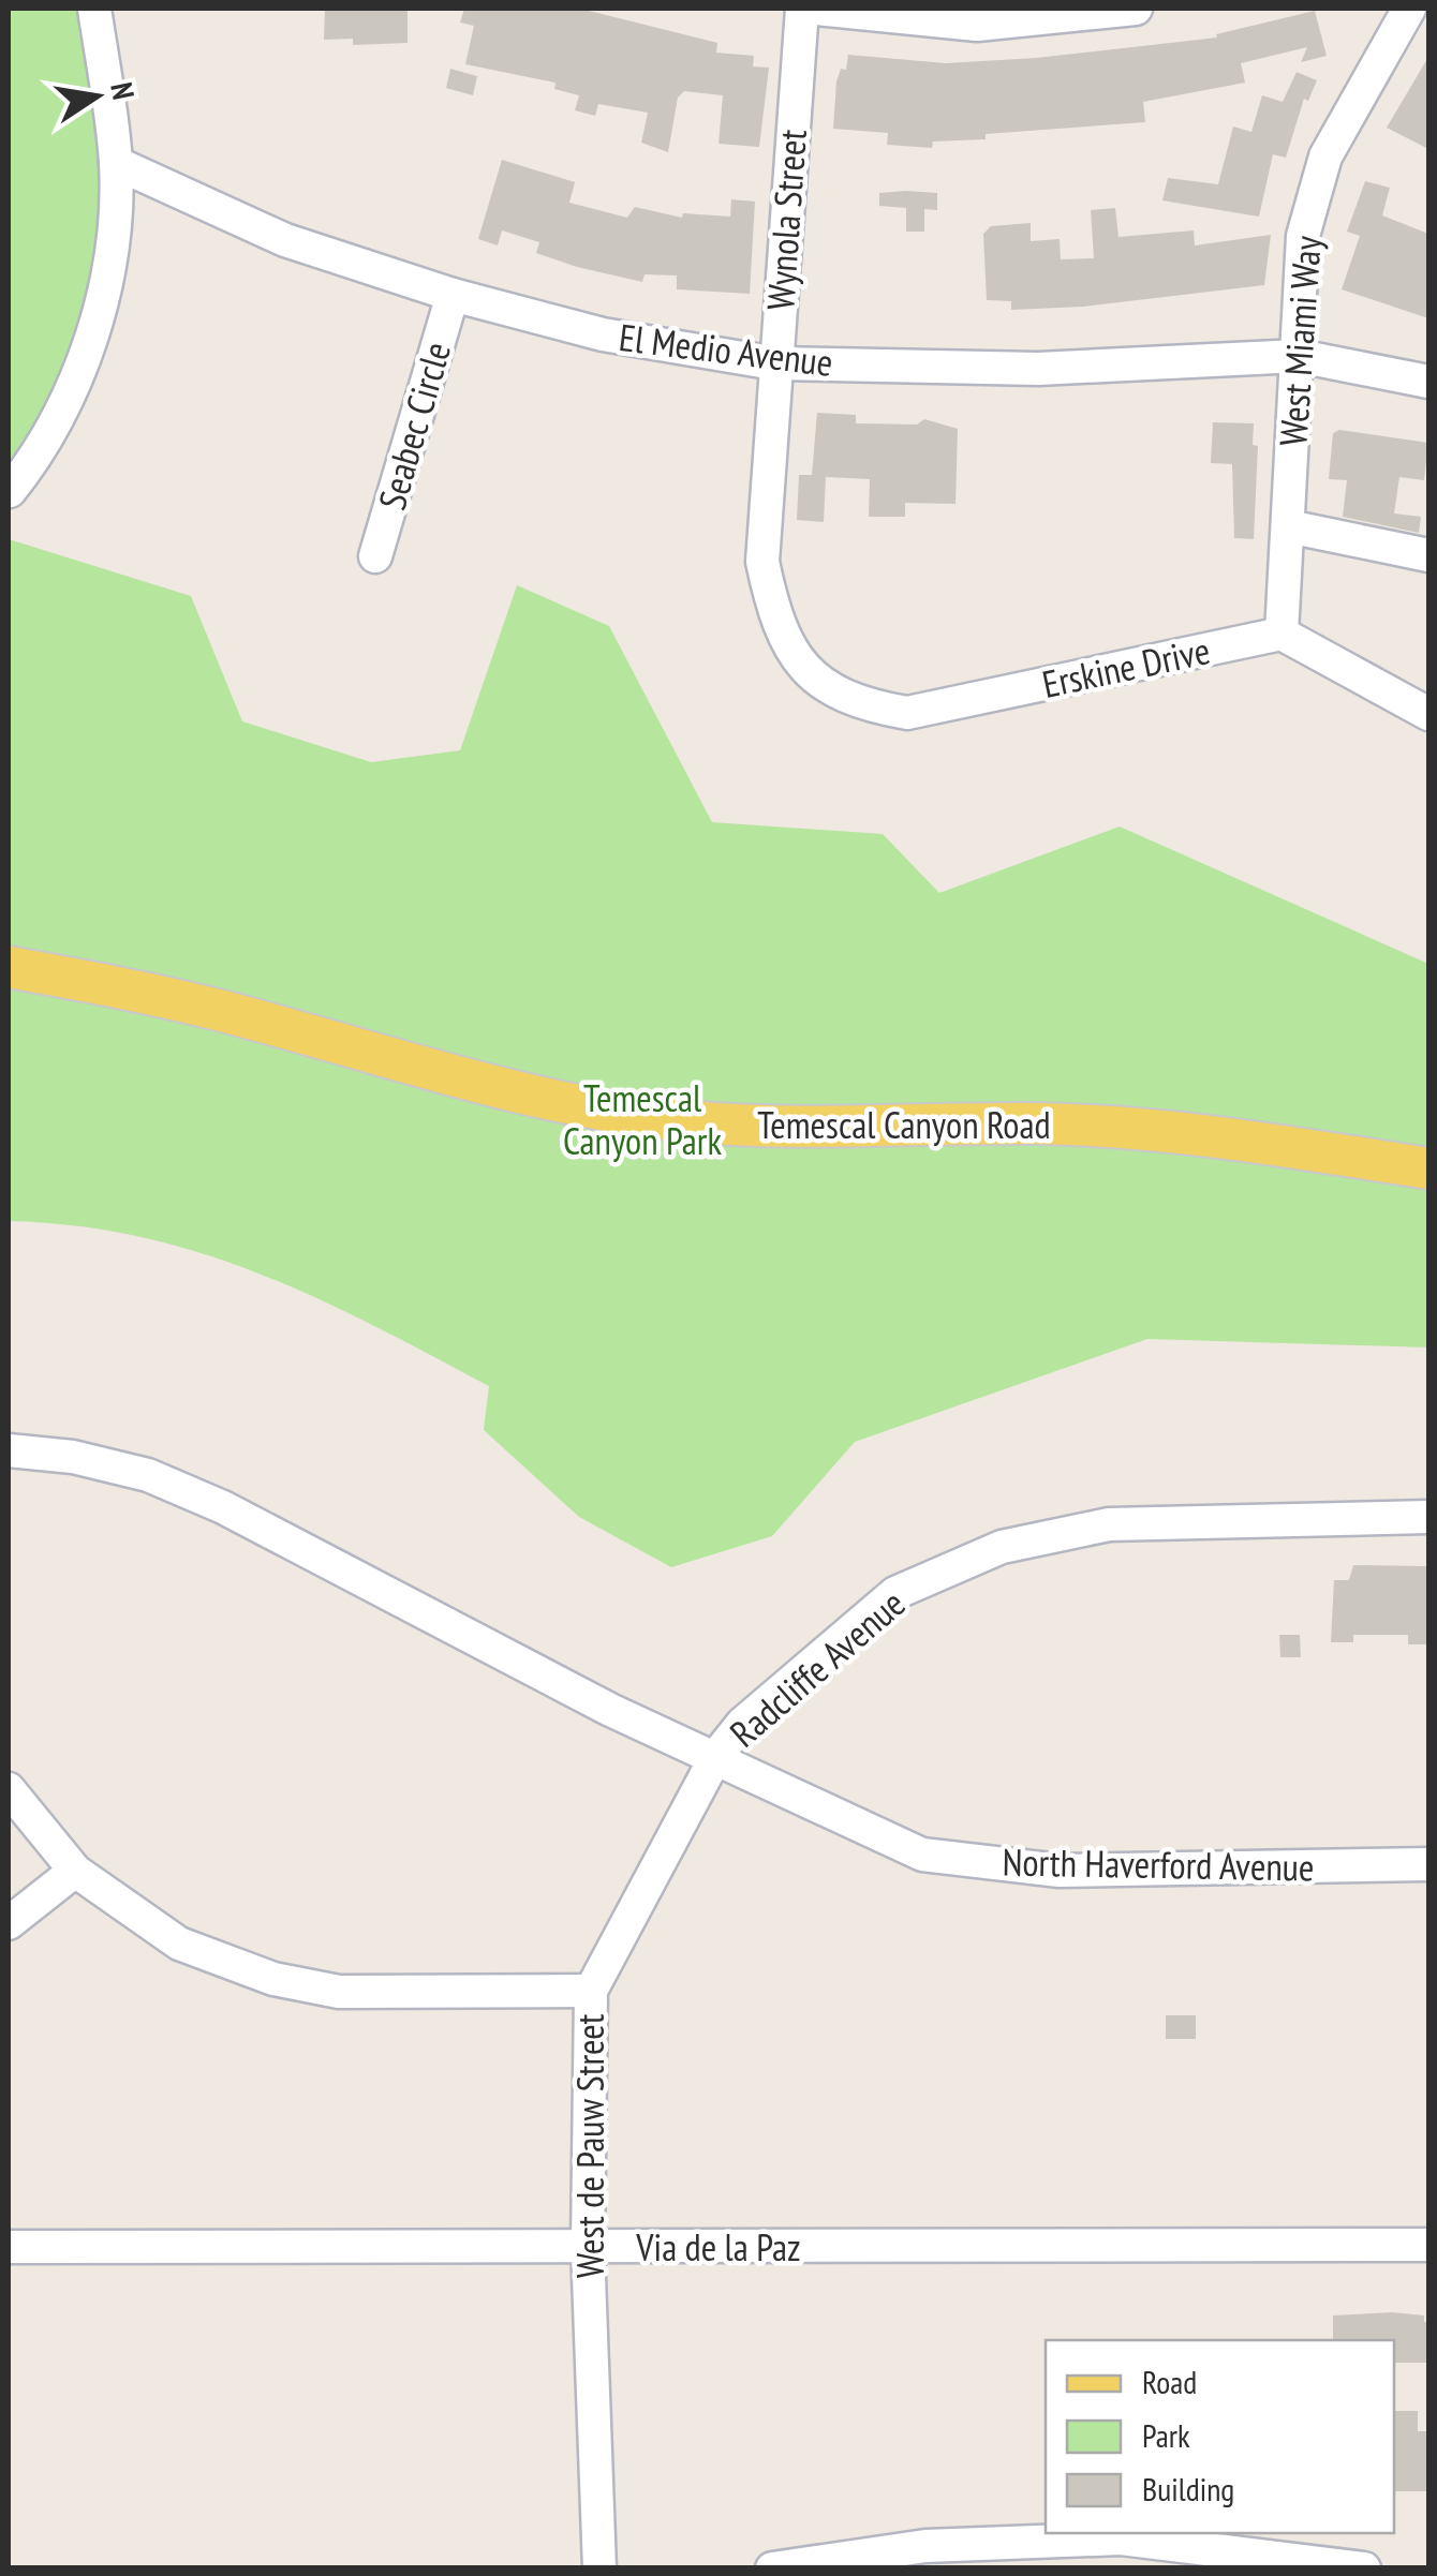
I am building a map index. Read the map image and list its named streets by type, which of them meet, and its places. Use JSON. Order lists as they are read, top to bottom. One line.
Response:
{"streets":{"main road":["Temescal Canyon Road"],"street":["Wynola Street","West Miami Way","El Medio Avenue","Seabec Circle","Erskine Drive","Radcliffe Avenue","North Haverford Avenue","West de Pauw Street","Via de la Paz"]},"crossings":[["Wynola Street","El Medio Avenue"],["Wynola Street","Erskine Drive"],["West Miami Way","El Medio Avenue"],["West Miami Way","Erskine Drive"],["El Medio Avenue","Seabec Circle"],["Radcliffe Avenue","North Haverford Avenue"],["Radcliffe Avenue","West de Pauw Street"],["North Haverford Avenue","West de Pauw Street"],["West de Pauw Street","Via de la Paz"]],"parks":["Temescal Canyon Park"],"legend":["Road","Park","Building"],"north":"right"}
